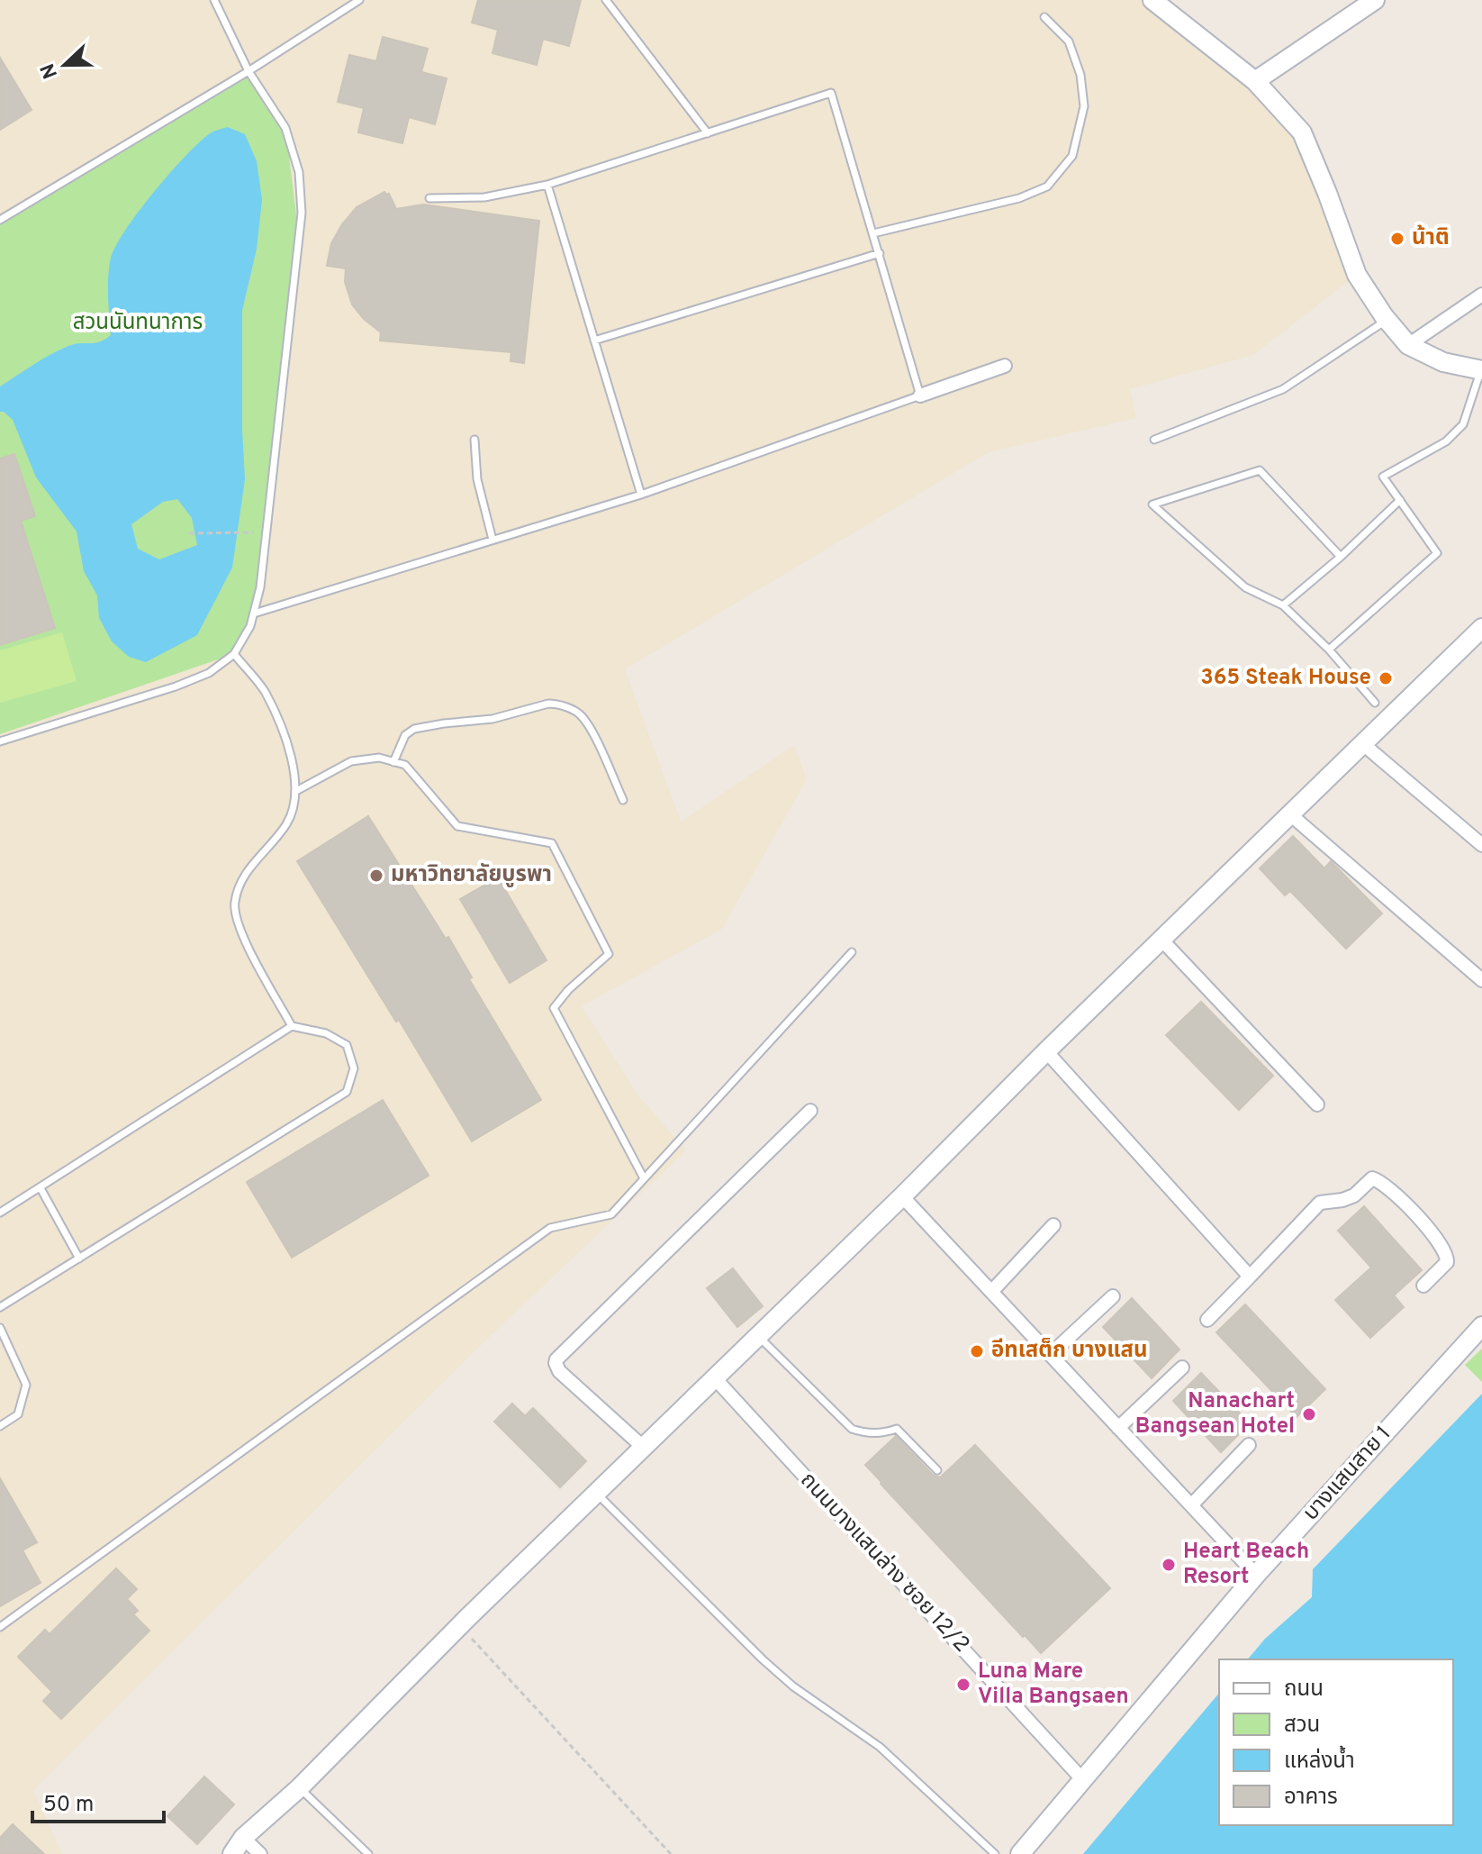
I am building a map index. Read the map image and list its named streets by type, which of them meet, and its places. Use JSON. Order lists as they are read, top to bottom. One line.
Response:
{"streets":{"street":["บางแสนสาย 1","ถนนบางแสนล่าง ซอย 12/2"]},"crossings":[["บางแสนสาย 1","ถนนบางแสนล่าง ซอย 12/2"]],"parks":["สวนนันทนาการ"],"places":["น้าติ","365 Steak House","มหาวิทยาลัยบูรพา","อีทเสต็ก บางแสน","Nanachart Bangsean Hotel","Heart Beach Resort","Luna Mare Villa Bangsaen"],"legend":["ถนน","สวน","แหล่งน้ำ","อาคาร"],"scale_bar":"50 m","north":"left"}
